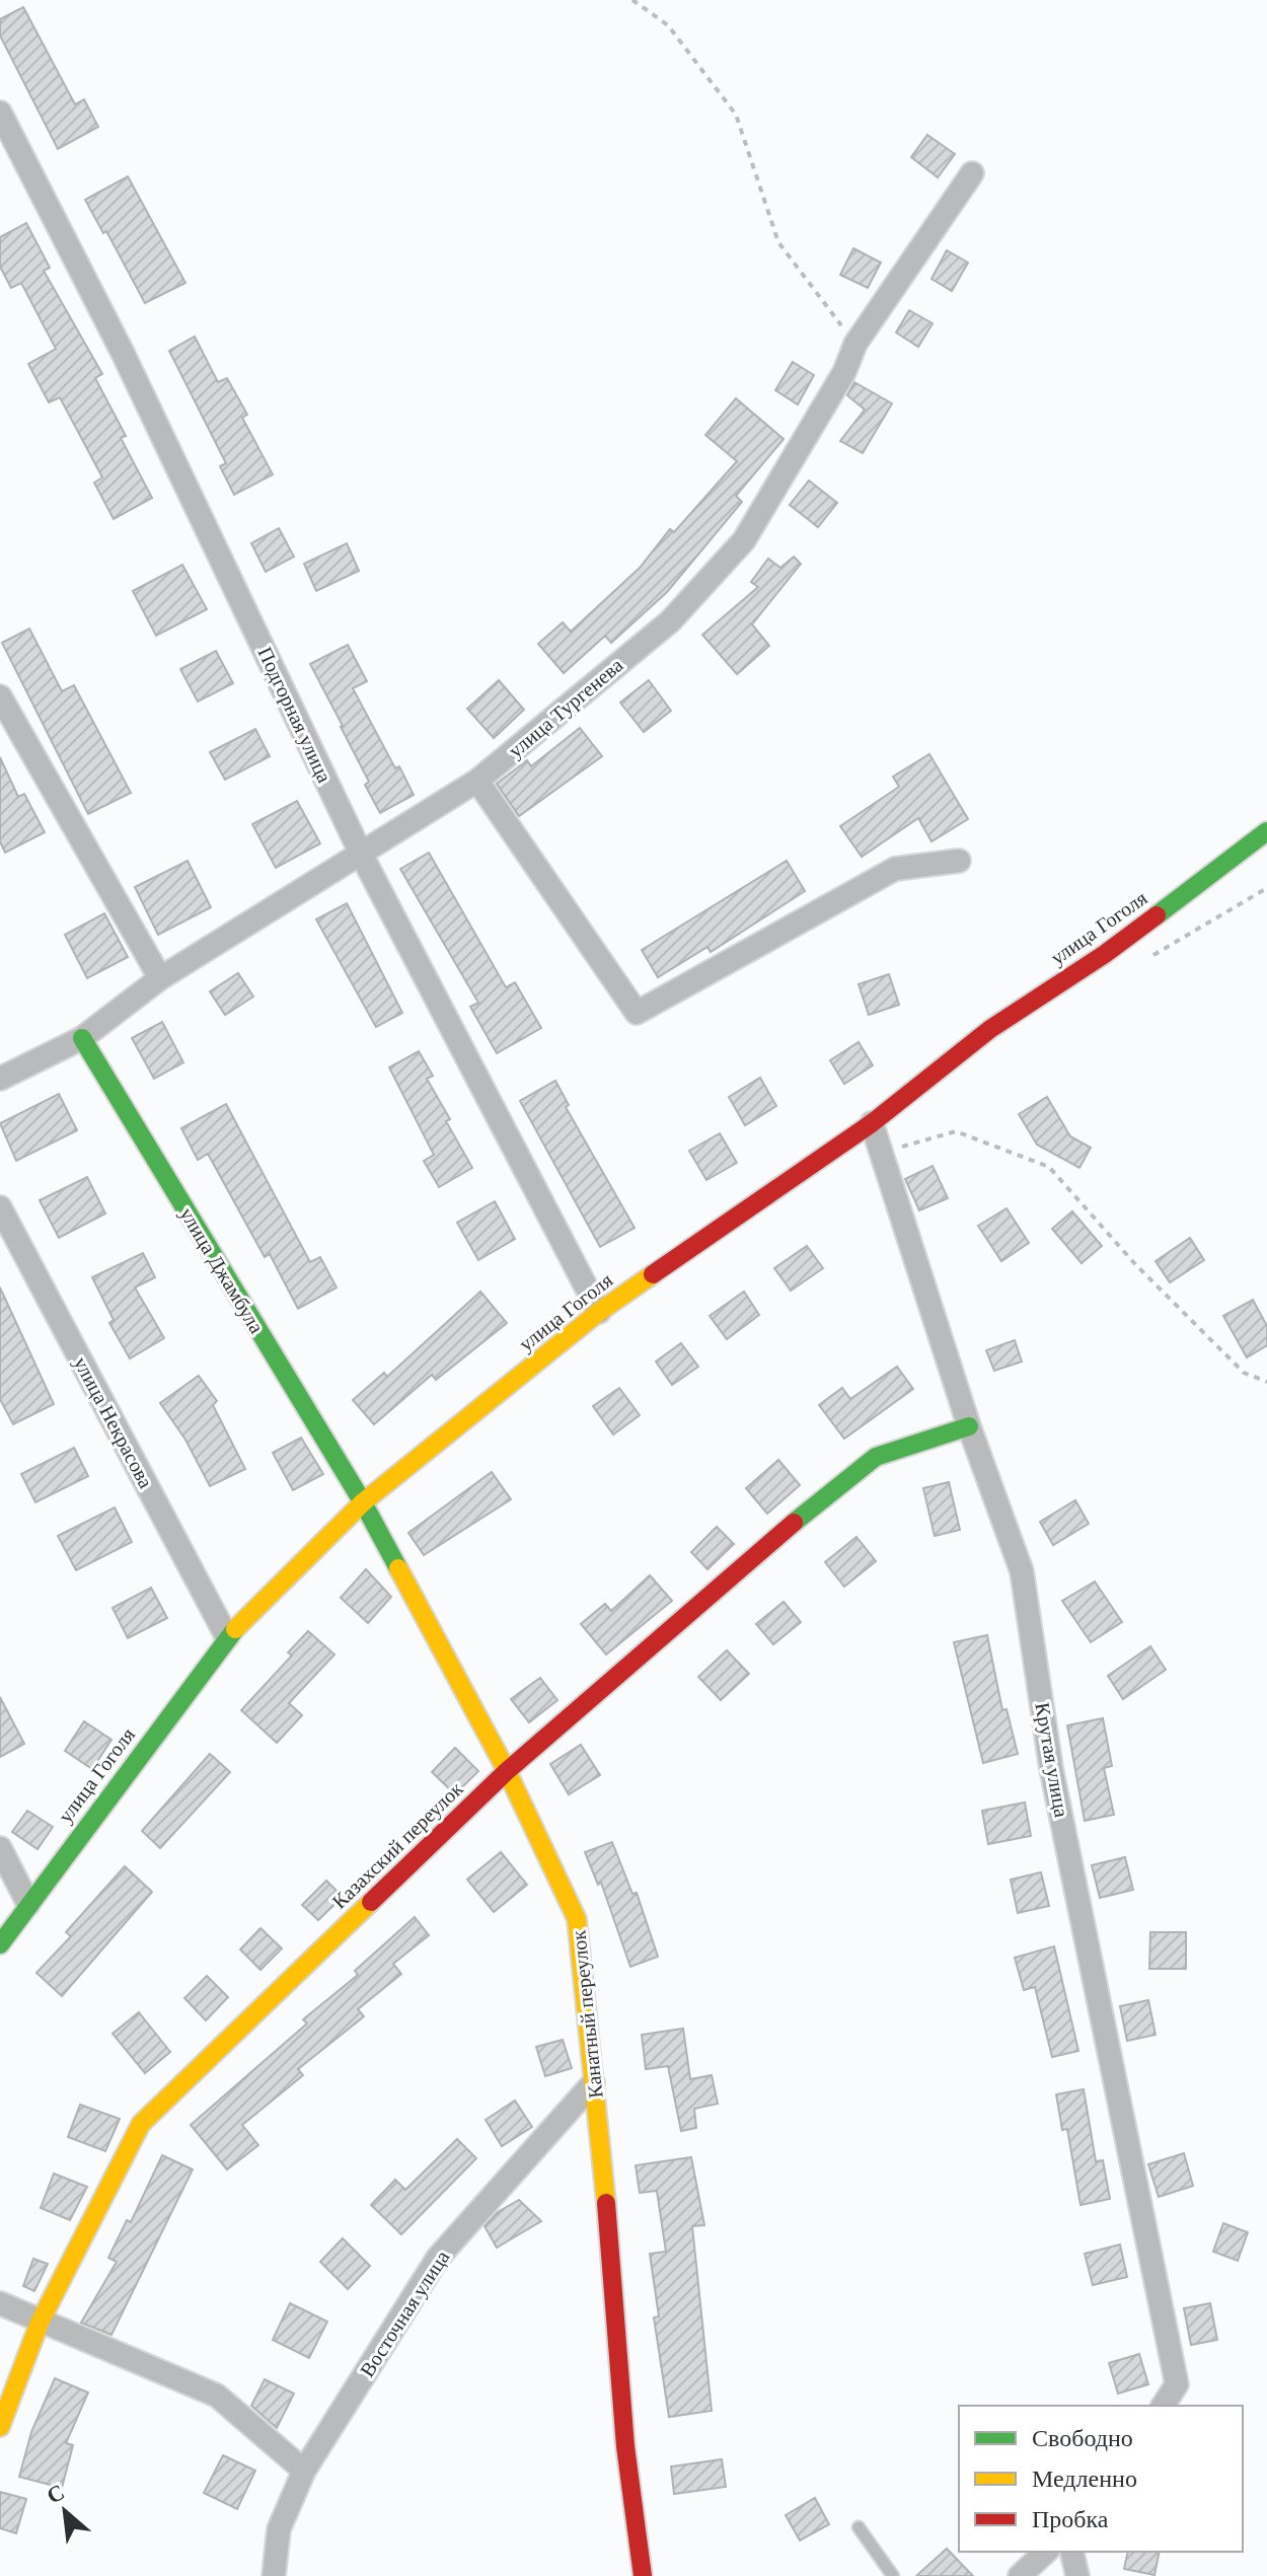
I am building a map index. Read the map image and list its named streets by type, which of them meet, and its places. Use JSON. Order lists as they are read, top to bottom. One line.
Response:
{"streets":{"street":["улица Тургенева","Подгорная улица","улица Гоголя","улица Джамбула","улица Некрасова","Крутая улица","Казахский переулок","Канатный переулок","Восточная улица"]},"crossings":[["улица Тургенева","Подгорная улица"],["улица Тургенева","улица Джамбула"],["Подгорная улица","улица Гоголя"],["улица Гоголя","улица Джамбула"],["улица Гоголя","улица Некрасова"],["улица Гоголя","Крутая улица"],["улица Гоголя","Канатный переулок"],["улица Джамбула","Канатный переулок"],["Крутая улица","Казахский переулок"],["Казахский переулок","Канатный переулок"],["Канатный переулок","Восточная улица"]],"legend":["Свободно","Медленно","Пробка"],"north":"top left"}
